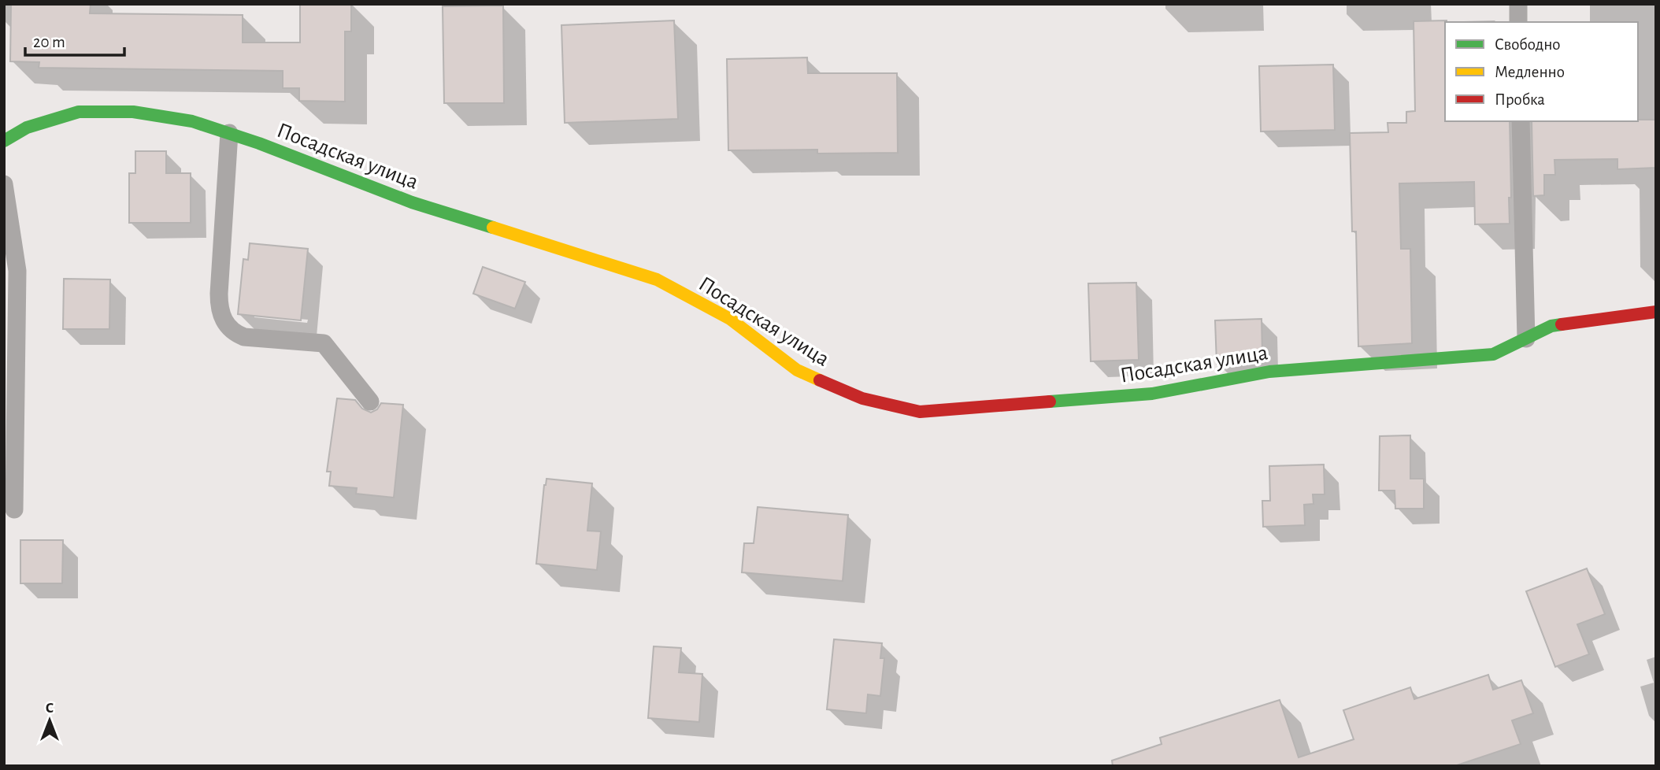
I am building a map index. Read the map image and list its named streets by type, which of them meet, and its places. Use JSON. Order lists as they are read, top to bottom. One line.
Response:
{"streets":{"street":["Посадская улица"]},"legend":["Свободно","Медленно","Пробка"],"scale_bar":"20 m","north":"top"}
